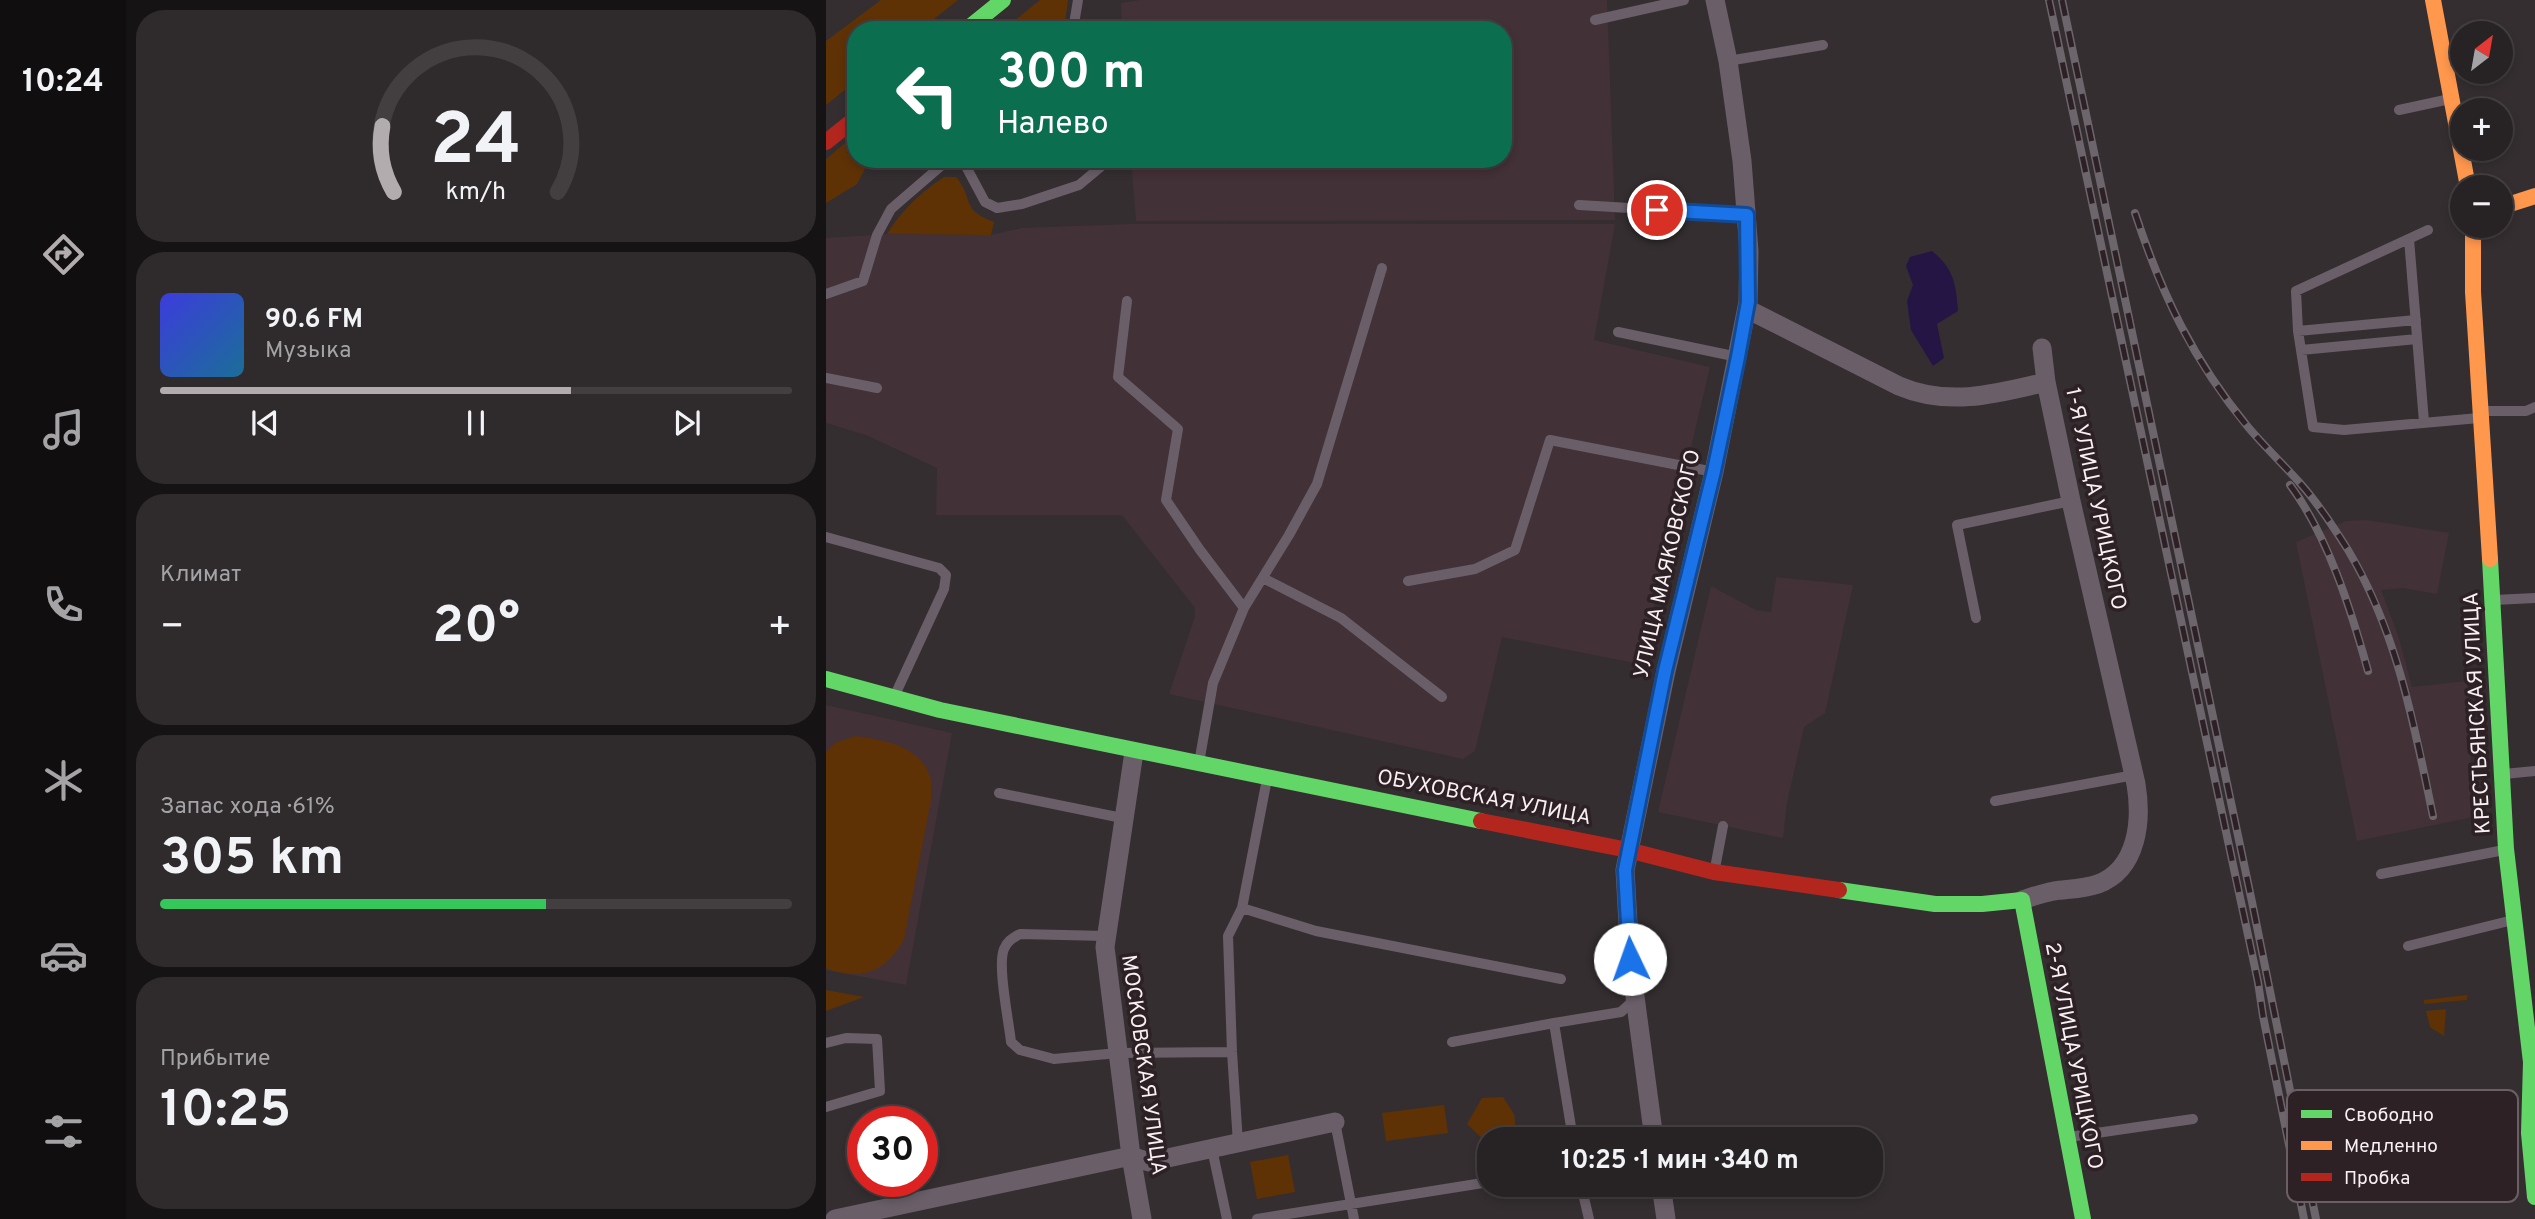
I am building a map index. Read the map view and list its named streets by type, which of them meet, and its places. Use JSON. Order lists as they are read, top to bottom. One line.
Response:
{"streets":{"street":["1-Я УЛИЦА УРИЦКОГО","УЛИЦА МАЯКОВСКОГО","КРЕСТЬЯНСКАЯ УЛИЦА","ОБУХОВСКАЯ УЛИЦА","2-Я УЛИЦА УРИЦКОГО","МОСКОВСКАЯ УЛИЦА"]},"crossings":[["1-Я УЛИЦА УРИЦКОГО","УЛИЦА МАЯКОВСКОГО"],["1-Я УЛИЦА УРИЦКОГО","ОБУХОВСКАЯ УЛИЦА"],["УЛИЦА МАЯКОВСКОГО","ОБУХОВСКАЯ УЛИЦА"],["ОБУХОВСКАЯ УЛИЦА","2-Я УЛИЦА УРИЦКОГО"],["ОБУХОВСКАЯ УЛИЦА","МОСКОВСКАЯ УЛИЦА"]],"legend":["Свободно","Медленно","Пробка"],"north":"top right","page":{"tabs":"10:24","map_buttons":["+","−"],"turn":["300 m","Налево"],"song":["90.6 FM","Музыка"],"tile":["Климат",["Запас хода · 61%","305 km"],["Прибытие","10:25"]],"heat":["−","20°","+"],"limit":"30","trip":"10:25 · 1 мин · 340 m","gauge":["24","km/h"]}}
